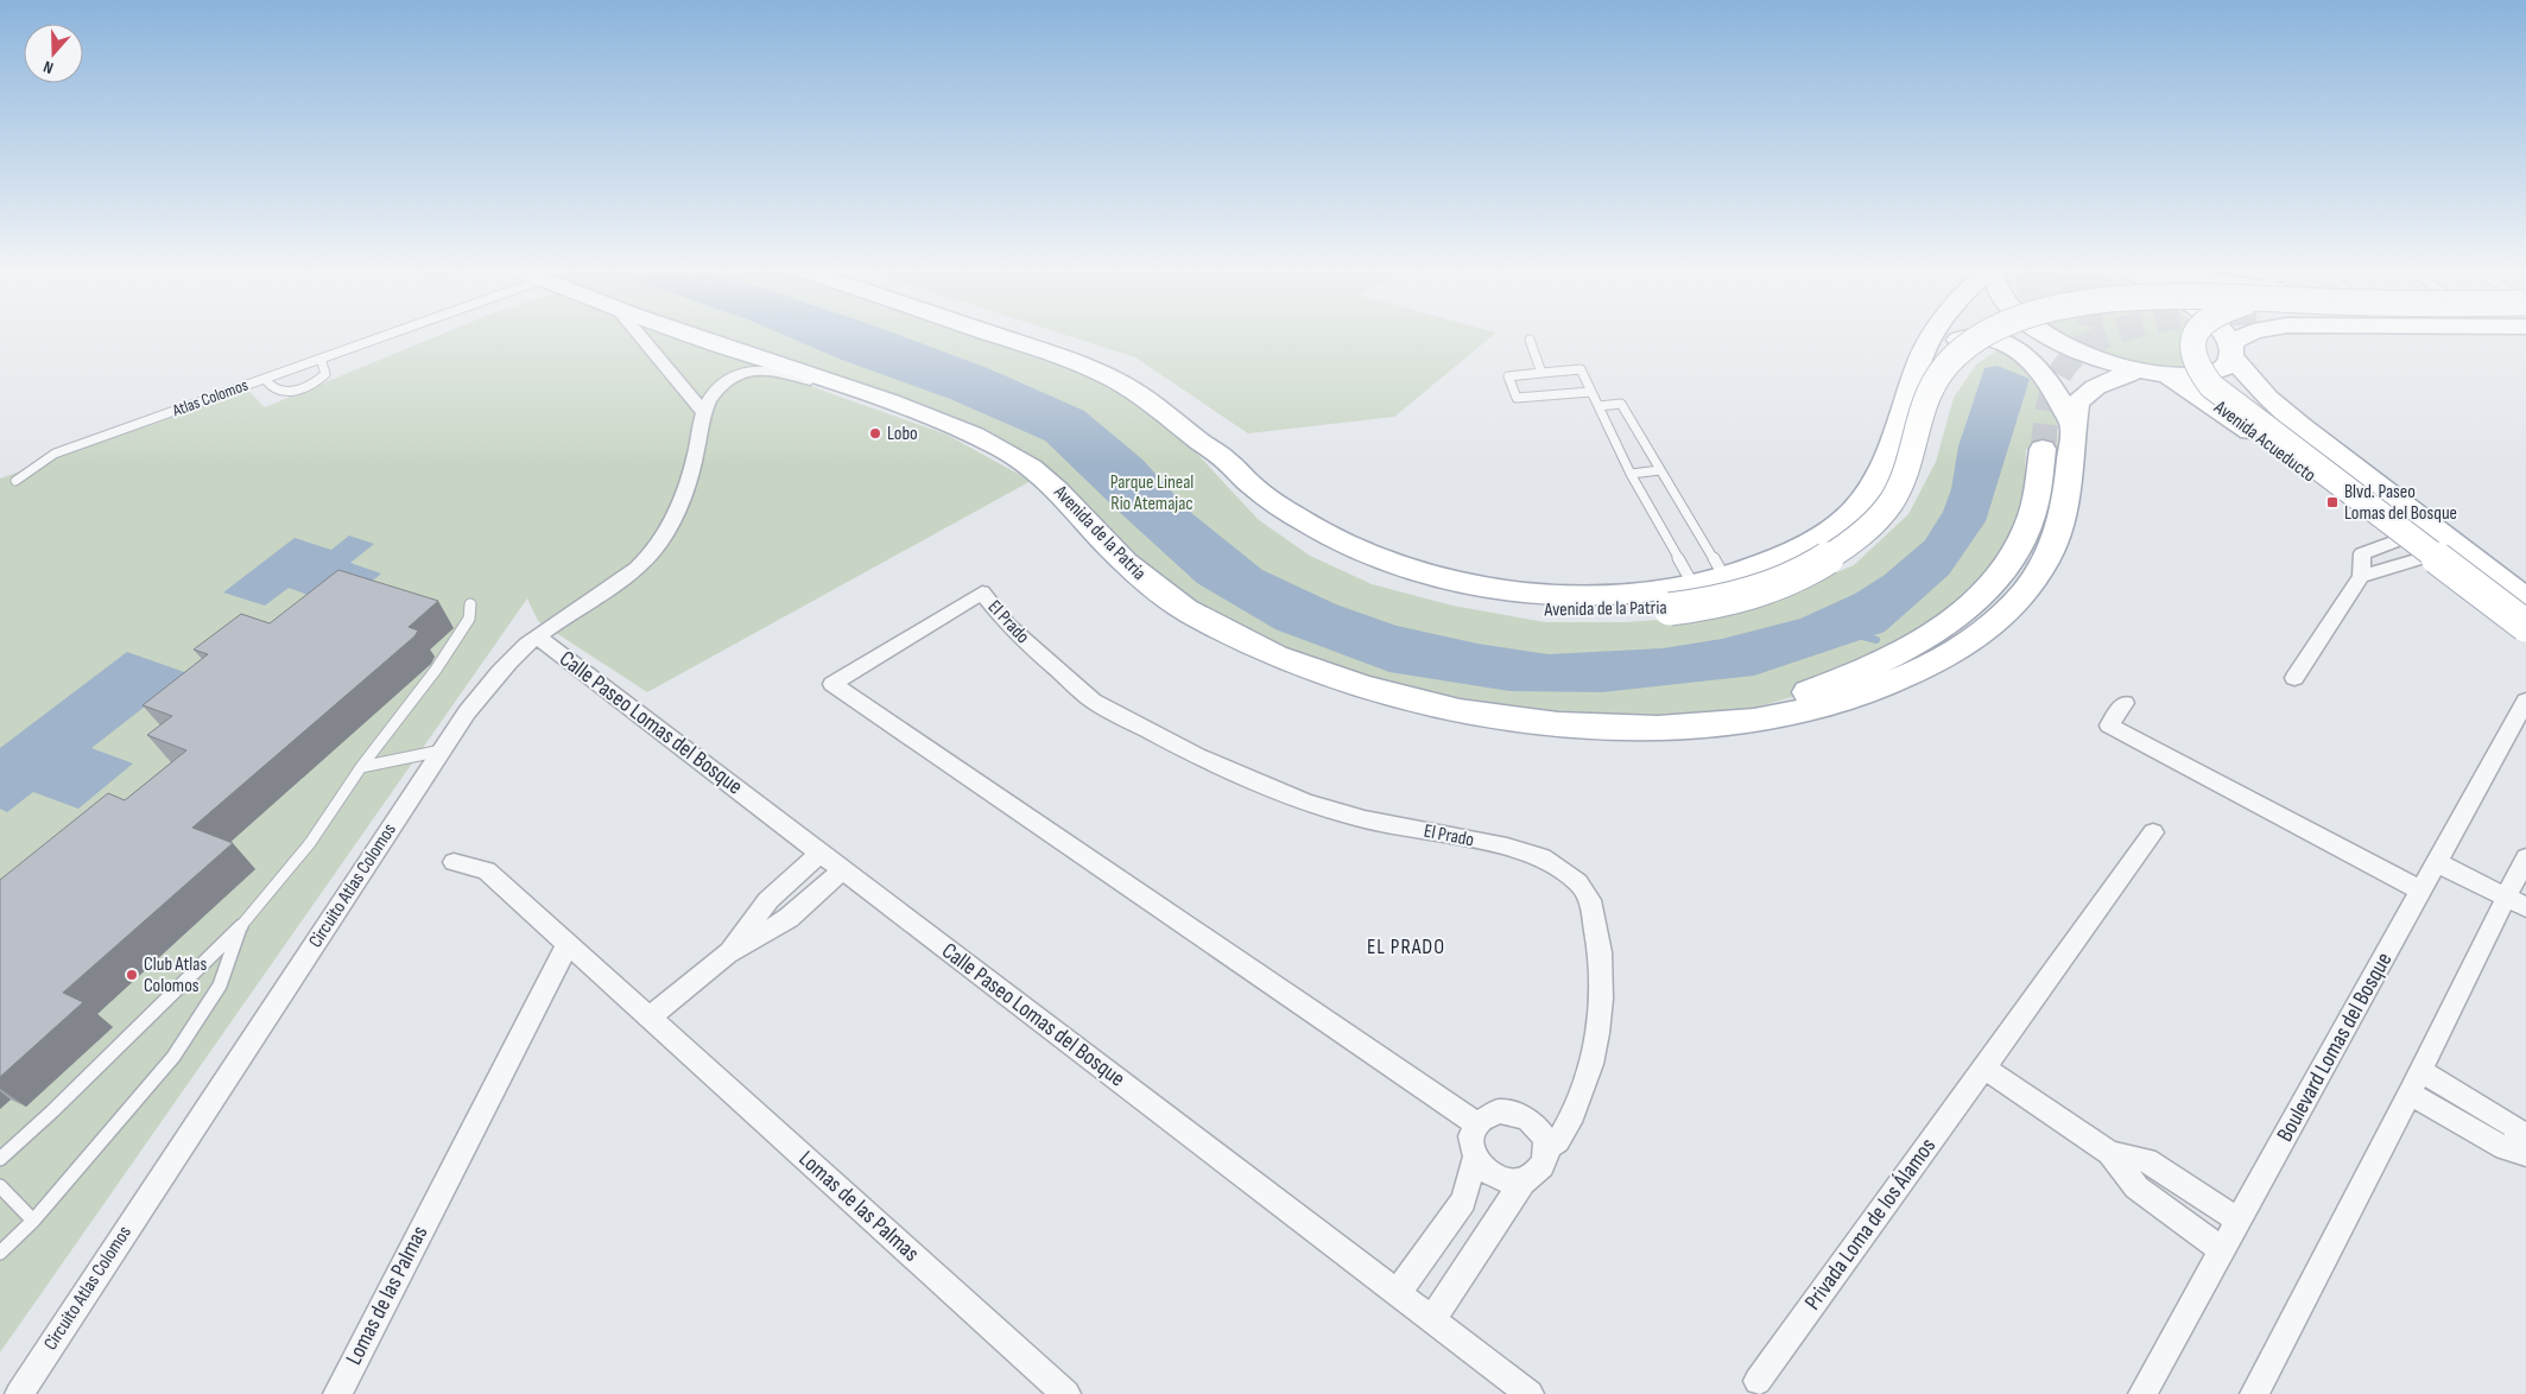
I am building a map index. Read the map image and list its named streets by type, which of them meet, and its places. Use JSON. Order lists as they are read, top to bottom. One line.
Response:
{"streets":{"main road":["Avenida Acueducto","Avenida de la Patria"],"street":["El Prado","Calle Paseo Lomas del Bosque","Circuito Atlas Colomos","Boulevard Lomas del Bosque","Lomas de las Palmas","Privada Loma de los Álamos"],"lane":["Atlas Colomos"]},"crossings":[["Calle Paseo Lomas del Bosque","Circuito Atlas Colomos"]],"districts":["EL PRADO"],"parks":["Parque Lineal Rio Atemajac"],"places":{"other":["Lobo","Club Atlas Colomos"],"transit":["Blvd. Paseo Lomas del Bosque"]},"north":"bottom"}
